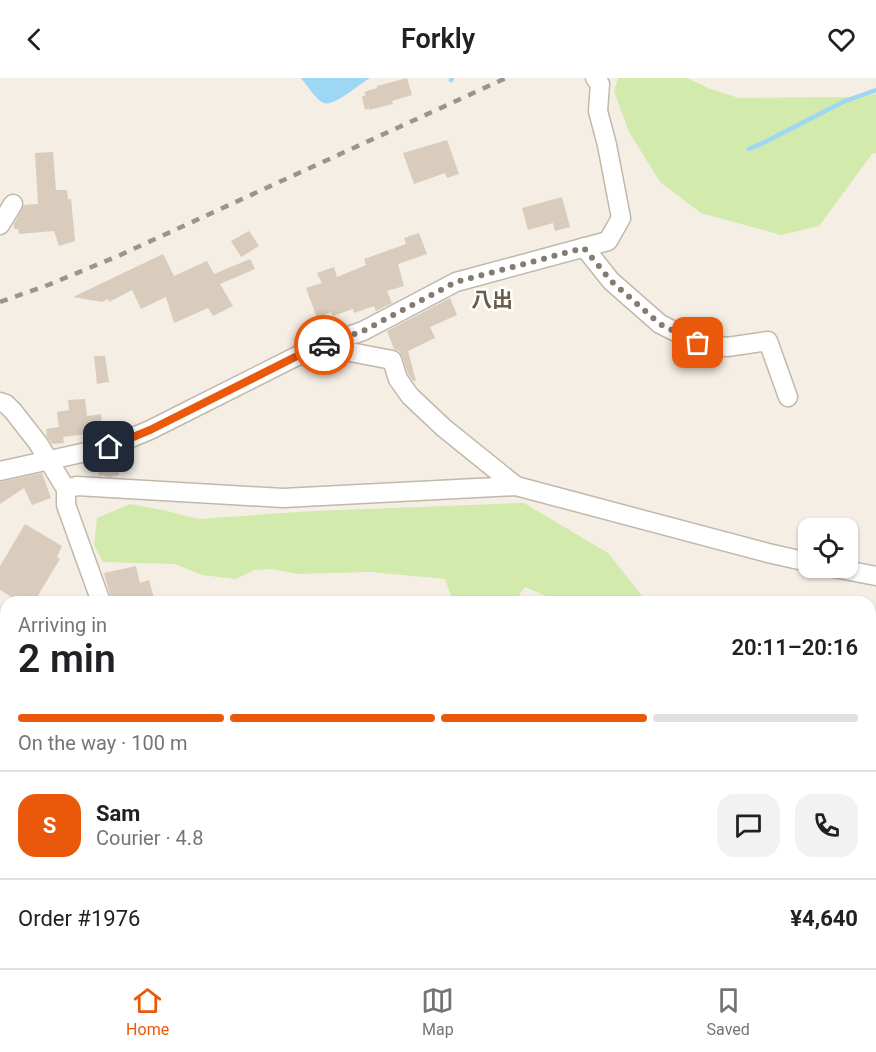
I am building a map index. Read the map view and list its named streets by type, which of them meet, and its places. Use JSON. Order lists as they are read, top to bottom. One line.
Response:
{"districts":["八出"],"page":{"header":"Forkly","heading":["2 min","Arriving in","20:11–20:16"],"panel":["Sam","Courier · 4.8","Order #1976","¥4,640"],"bar":"On the way · 100 m","round":"S","tabs":["Home","Map","Saved"]}}
